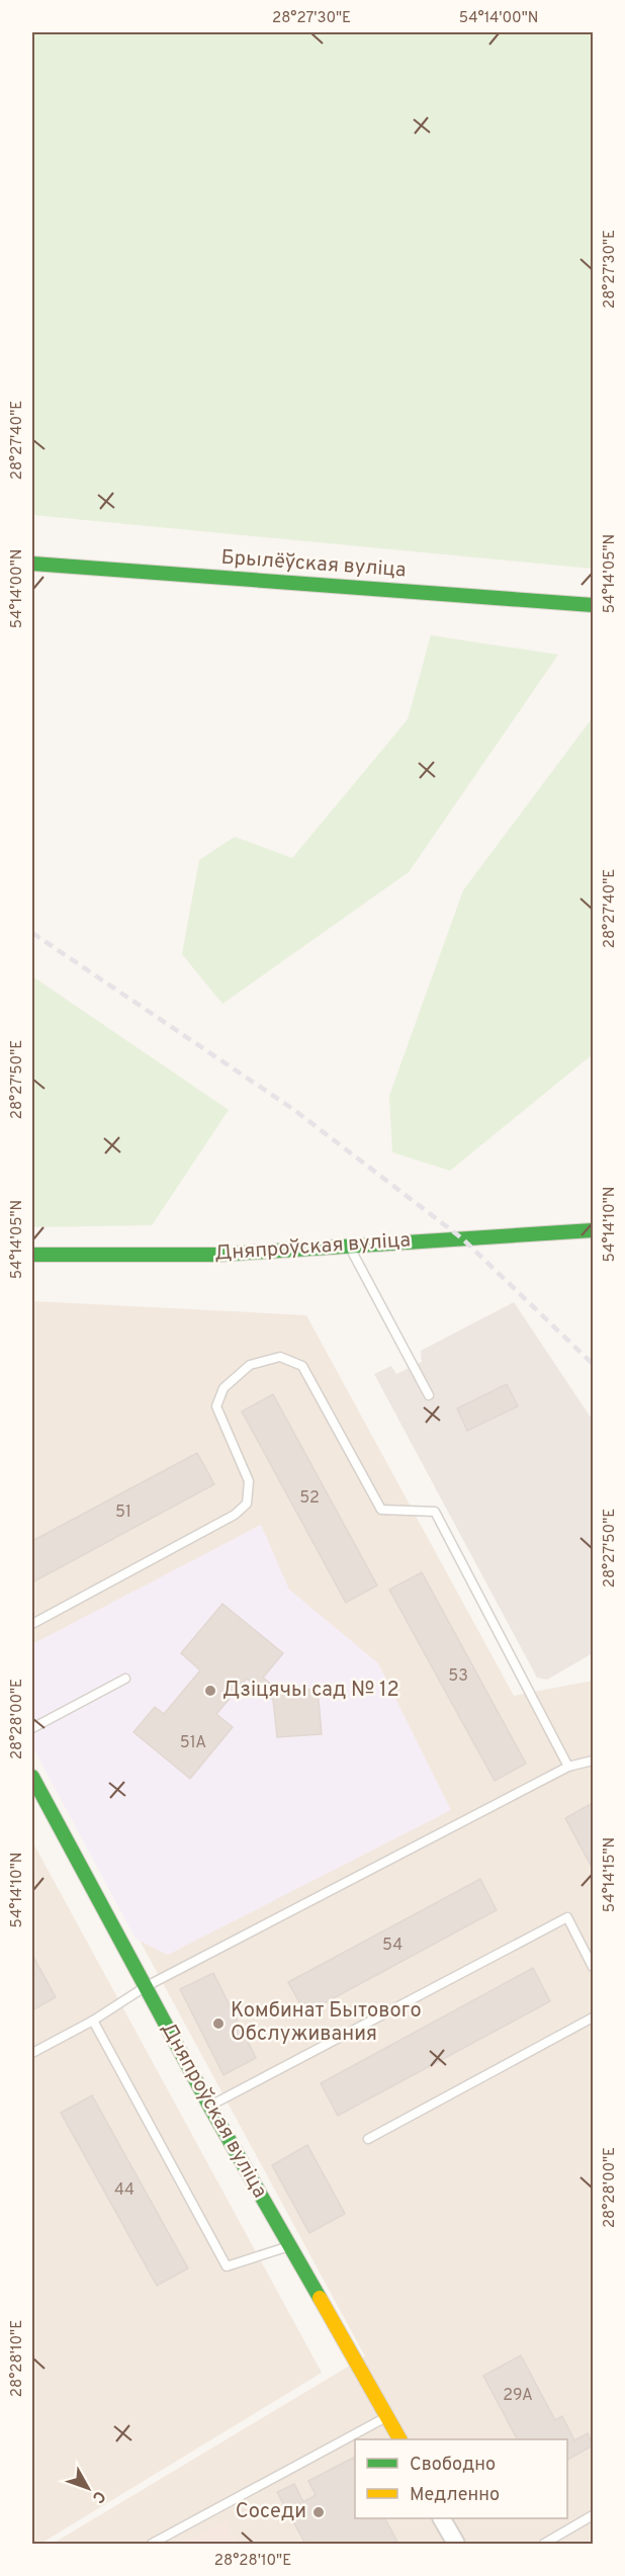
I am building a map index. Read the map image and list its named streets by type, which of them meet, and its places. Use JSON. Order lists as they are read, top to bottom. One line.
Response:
{"streets":{"street":["Брылёўская вуліца","Дняпроўская вуліца"]},"places":["Дзіцячы сад № 12","Комбинат Бытового Обслуживания","Соседи"],"house_numbers":["52","51","53","51А","54","44","29А"],"legend":["Свободно","Медленно"],"north":"bottom right","coordinates":["28°27'30\"E","54°14'00\"N","28°27'40\"E","54°14'05\"N","28°27'50\"E","54°14'10\"N","28°28'00\"E","54°14'15\"N","28°28'10\"E"]}
